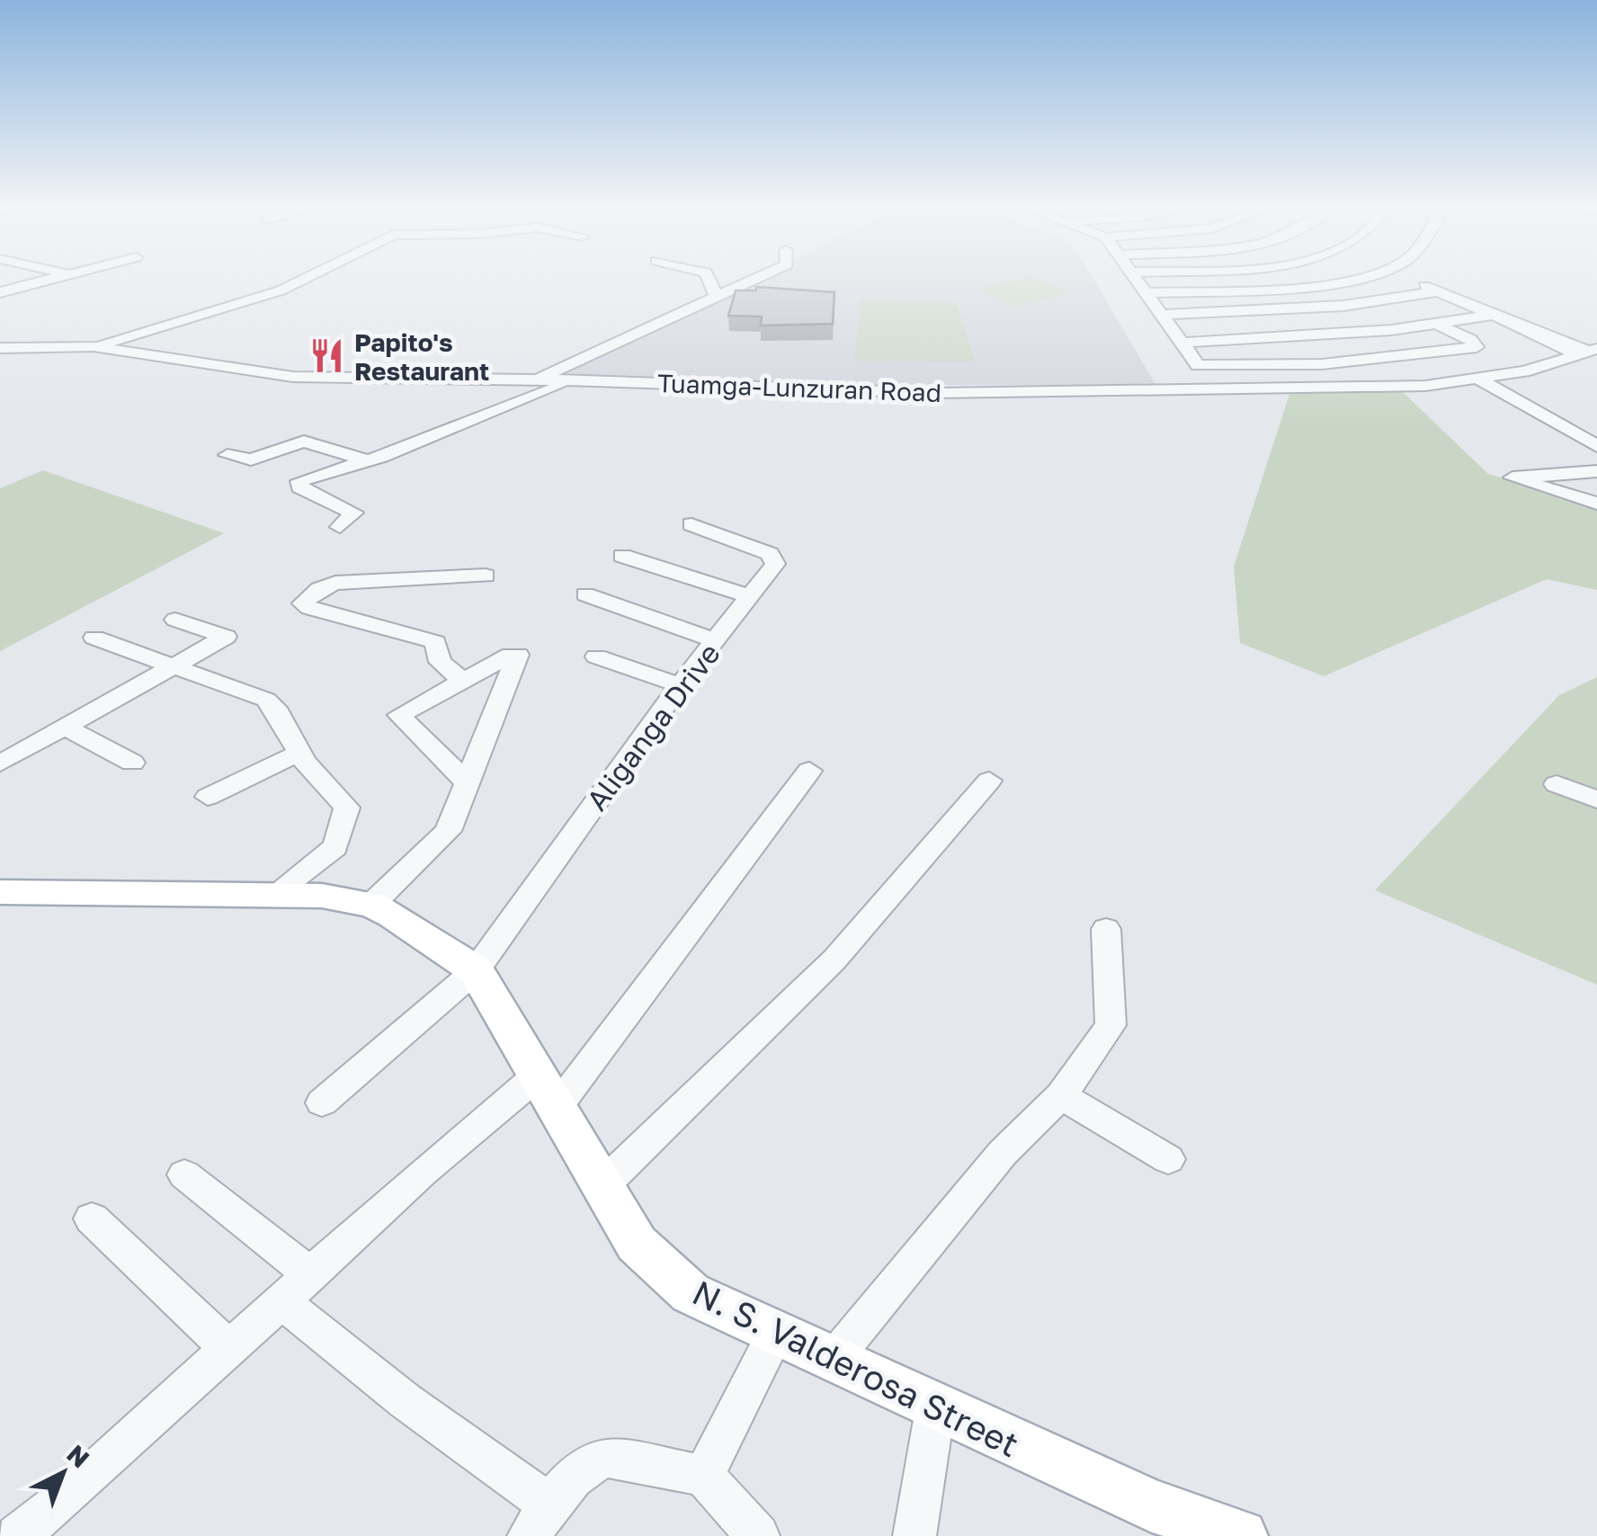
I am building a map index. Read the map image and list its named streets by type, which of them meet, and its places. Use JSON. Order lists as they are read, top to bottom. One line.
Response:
{"streets":{"main road":["N. S. Valderosa Street"],"street":["Tuamga-Lunzuran Road","Aliganga Drive"]},"crossings":[["Aliganga Drive","N. S. Valderosa Street"]],"places":{"restaurant":["Papito's Restaurant"]},"north":"top right"}
